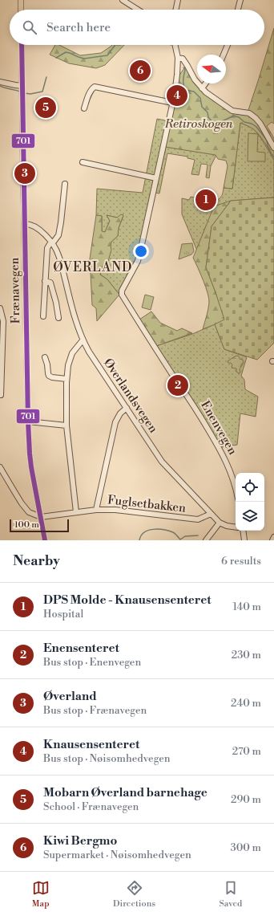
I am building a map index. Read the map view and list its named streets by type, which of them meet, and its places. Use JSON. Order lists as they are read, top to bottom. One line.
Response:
{"streets":{"main road":["Frænavegen"],"street":["Øverlandsvegen","Enenvegen","Fuglsetbakken"]},"crossings":[["Frænavegen","Øverlandsvegen"],["Frænavegen","Fuglsetbakken"],["Øverlandsvegen","Fuglsetbakken"]],"districts":["ØVERLAND"],"parks":["Retiroskogen"],"lines":["transit line 701"],"scale_bar":"100 m","north":"left","page":{"search":"Search here","pins":["6","4","5","3","1","2"],"scale":"100 m","heading":["Nearby","6 results"],"list":[{"mark":"1","name":"DPS Molde - Knausensenteret","note":"Hospital","value":"140 m"},{"mark":"2","name":"Enensenteret","note":"Bus stop · Enenvegen","value":"230 m"},{"mark":"3","name":"Øverland","note":"Bus stop · Frænavegen","value":"240 m"},{"mark":"4","name":"Knausensenteret","note":"Bus stop · Nøisomhedvegen","value":"270 m"},{"mark":"5","name":"Mobarn Øverland barnehage","note":"School · Frænavegen","value":"290 m"},{"mark":"6","name":"Kiwi Bergmo","note":"Supermarket · Nøisomhedvegen","value":"300 m"}],"nav":["Map","Directions","Saved"]}}
